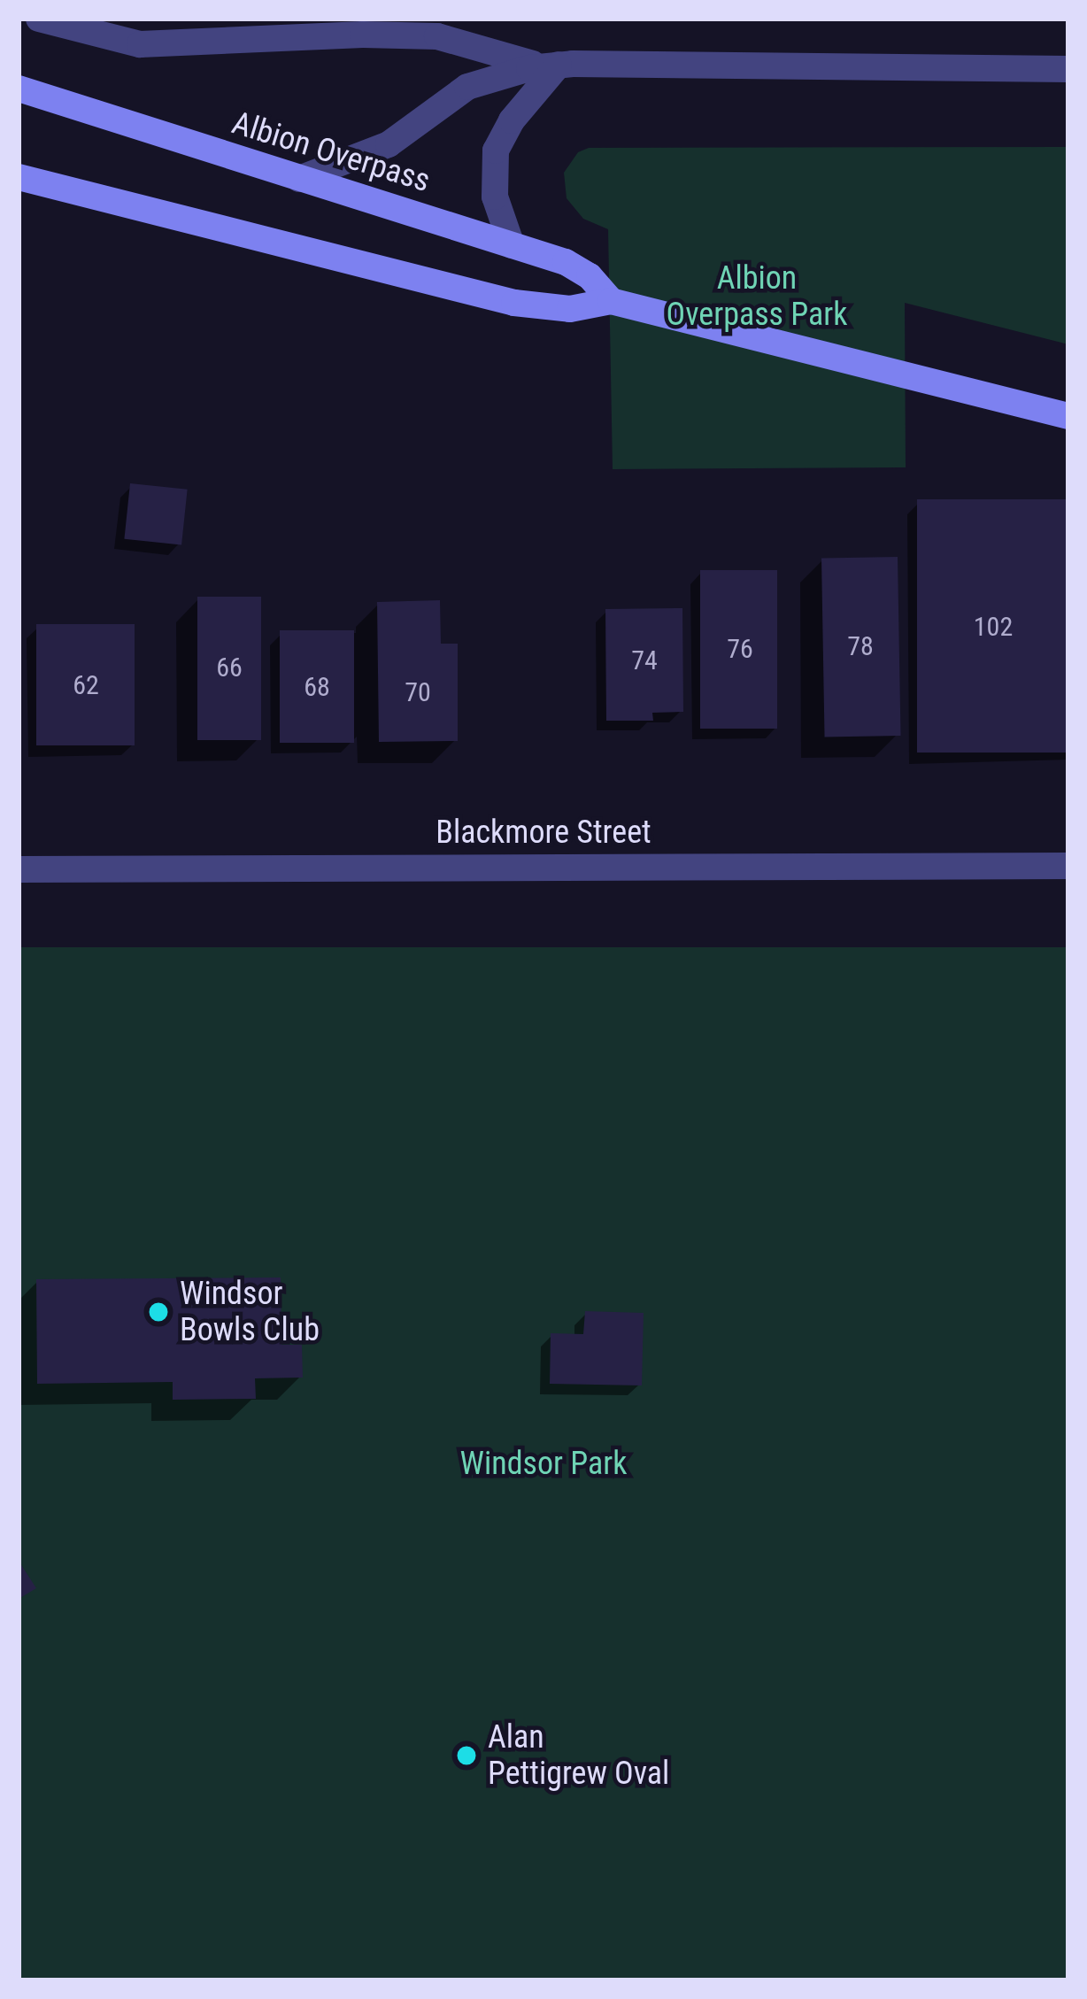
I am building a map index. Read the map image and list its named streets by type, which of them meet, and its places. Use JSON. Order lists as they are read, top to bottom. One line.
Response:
{"streets":{"main road":["Albion Overpass"],"street":["Blackmore Street"]},"parks":["Albion Overpass Park","Windsor Park"],"places":["Windsor Bowls Club","Alan Pettigrew Oval"],"house_numbers":["102","78","76","74","66","62","68","70"]}
